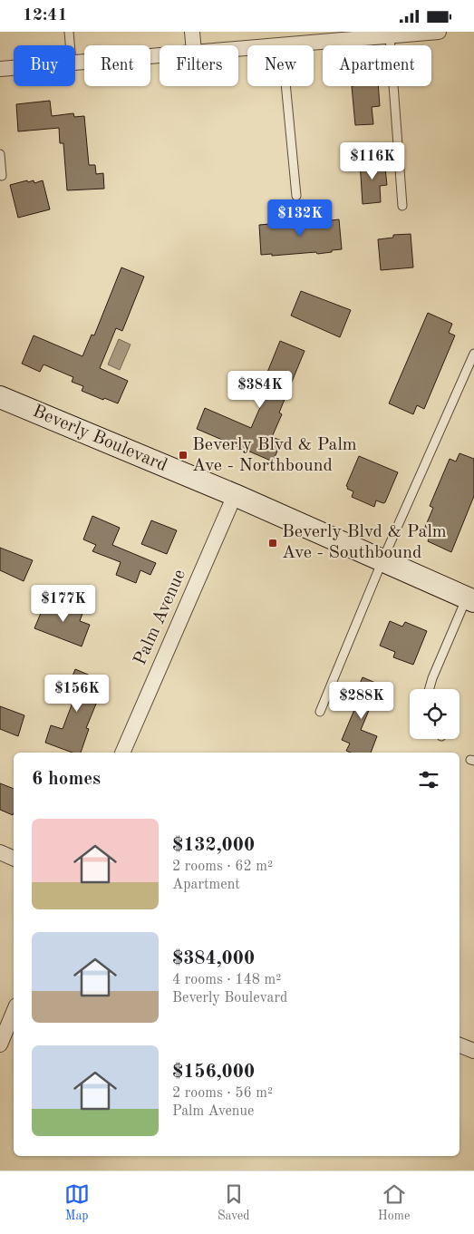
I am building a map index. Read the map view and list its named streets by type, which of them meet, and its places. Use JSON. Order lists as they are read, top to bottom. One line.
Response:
{"streets":{"main road":["Beverly Boulevard"],"street":["Palm Avenue"]},"crossings":[["Beverly Boulevard","Palm Avenue"]],"places":{"transit":["Beverly Blvd & Palm Ave - Northbound","Beverly Blvd & Palm Ave - Southbound"]},"page":{"status":"12:41","chip":["Buy","Rent","Filters","New","Apartment"],"price":["$116K","$132K","$384K","$177K","$156K","$288K"],"heading":"6 homes","list":[{"name":"$132,000","note":"2 rooms · 62 m² · Apartment"},{"name":"$384,000","note":"4 rooms · 148 m² · Beverly Boulevard"},{"name":"$156,000","note":"2 rooms · 56 m² · Palm Avenue"}],"tabs":["Map","Saved","Home"]}}
